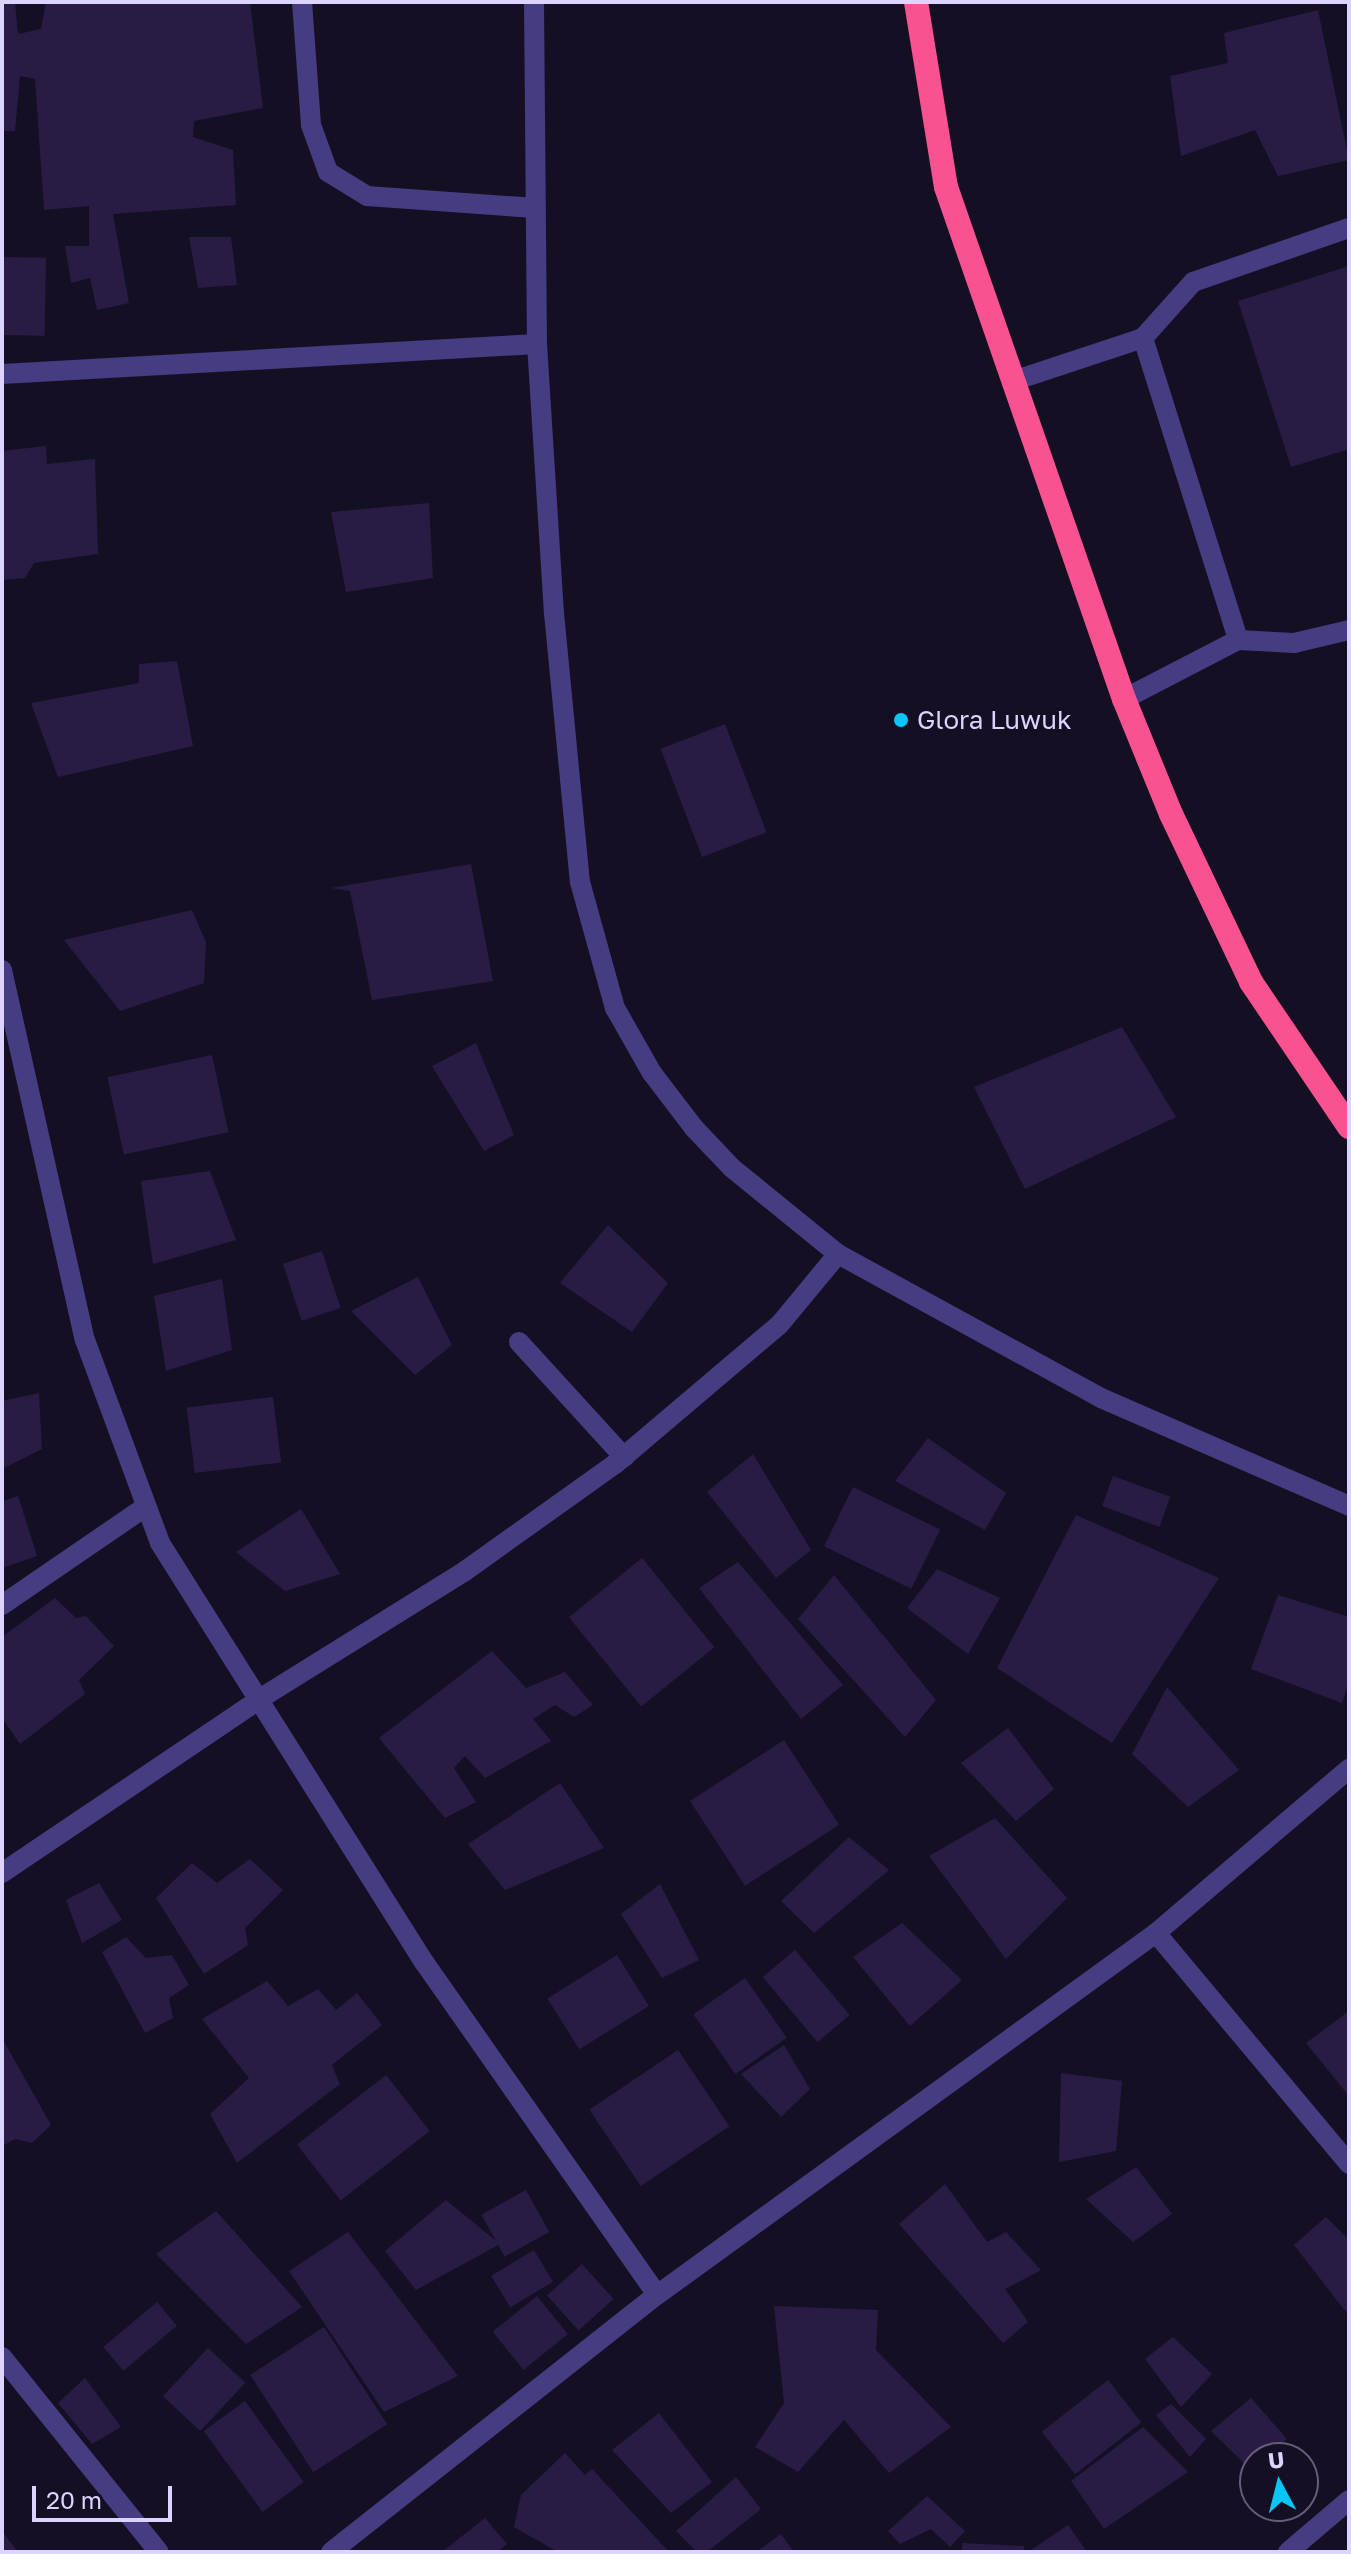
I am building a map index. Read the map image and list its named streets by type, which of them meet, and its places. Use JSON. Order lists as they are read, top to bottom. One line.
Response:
{"places":["Glora Luwuk"],"scale_bar":"20 m","north":"top"}
